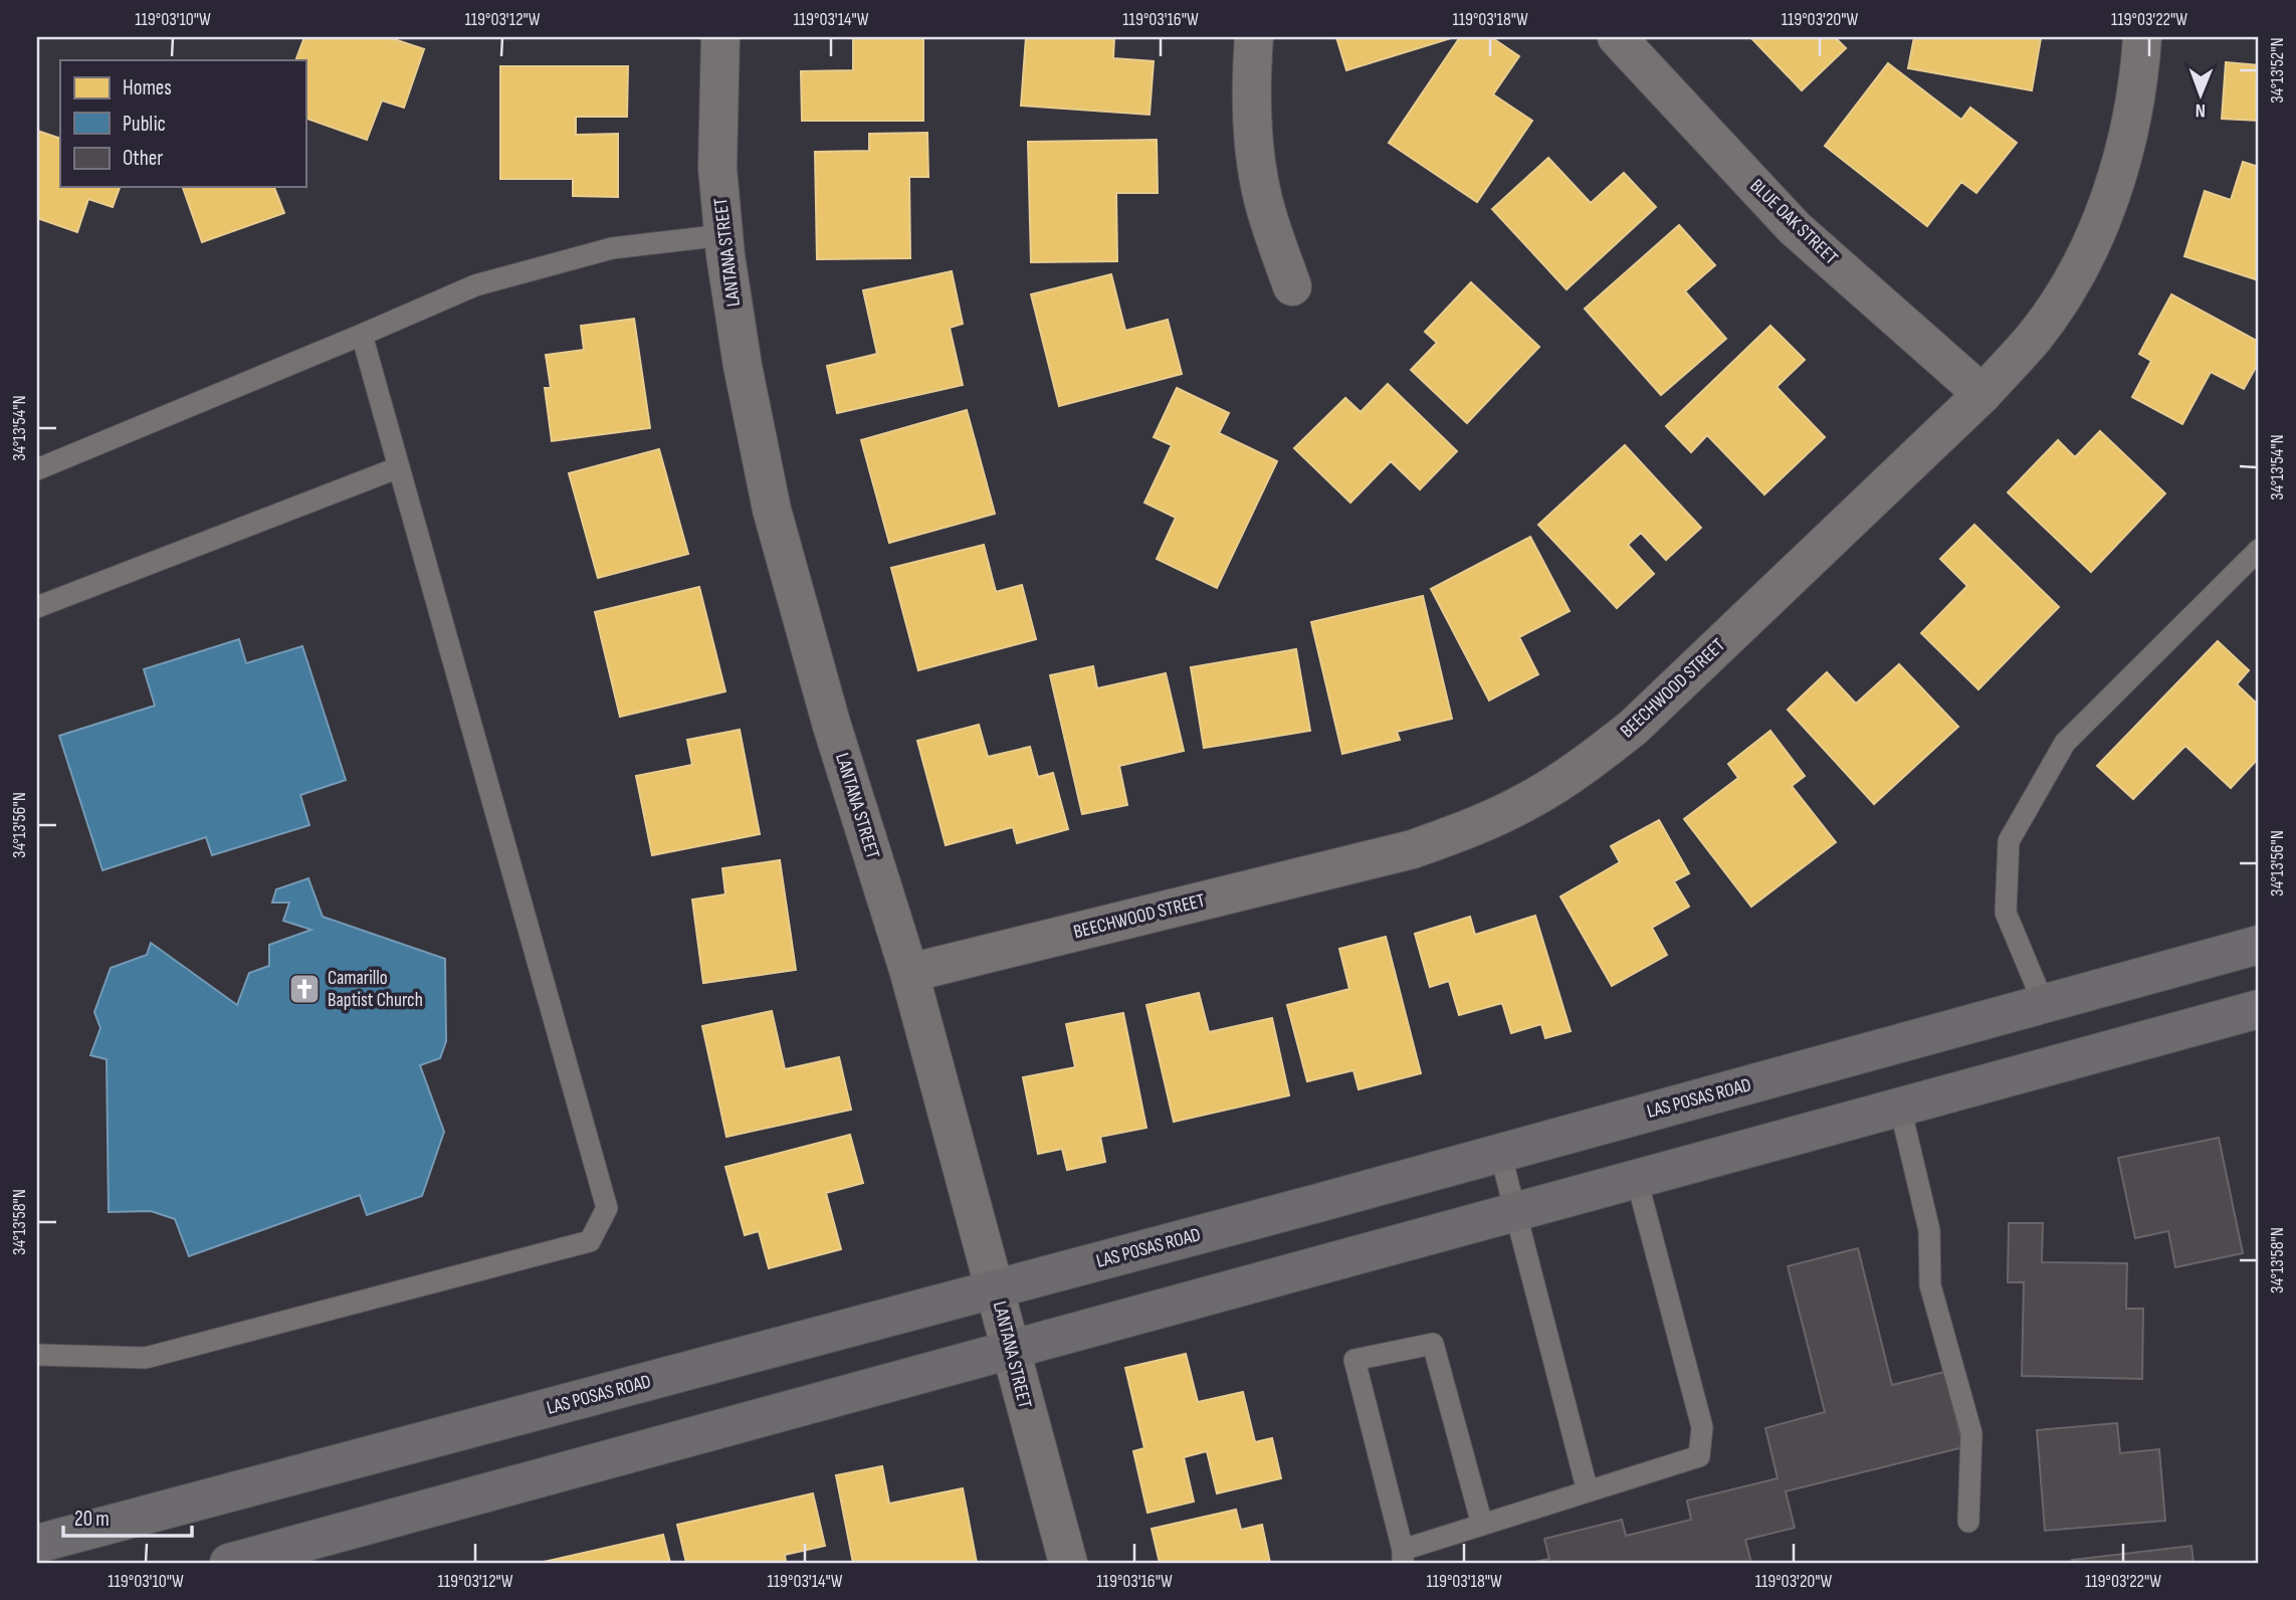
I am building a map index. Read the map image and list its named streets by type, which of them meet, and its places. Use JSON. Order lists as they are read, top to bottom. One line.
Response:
{"streets":{"main road":["LAS POSAS ROAD"],"street":["BLUE OAK STREET","LANTANA STREET","BEECHWOOD STREET"]},"crossings":[["BLUE OAK STREET","BEECHWOOD STREET"],["LANTANA STREET","BEECHWOOD STREET"],["LANTANA STREET","LAS POSAS ROAD"]],"places":{"church":["Camarillo Baptist Church"]},"legend":["Homes","Public","Other"],"scale_bar":"20 m","north":"bottom","coordinates":["119°03'10\"W","119°03'12\"W","119°03'14\"W","119°03'16\"W","119°03'18\"W","119°03'20\"W","119°03'22\"W","34°13'52\"N","34°13'54\"N","34°13'56\"N","34°13'58\"N"]}
